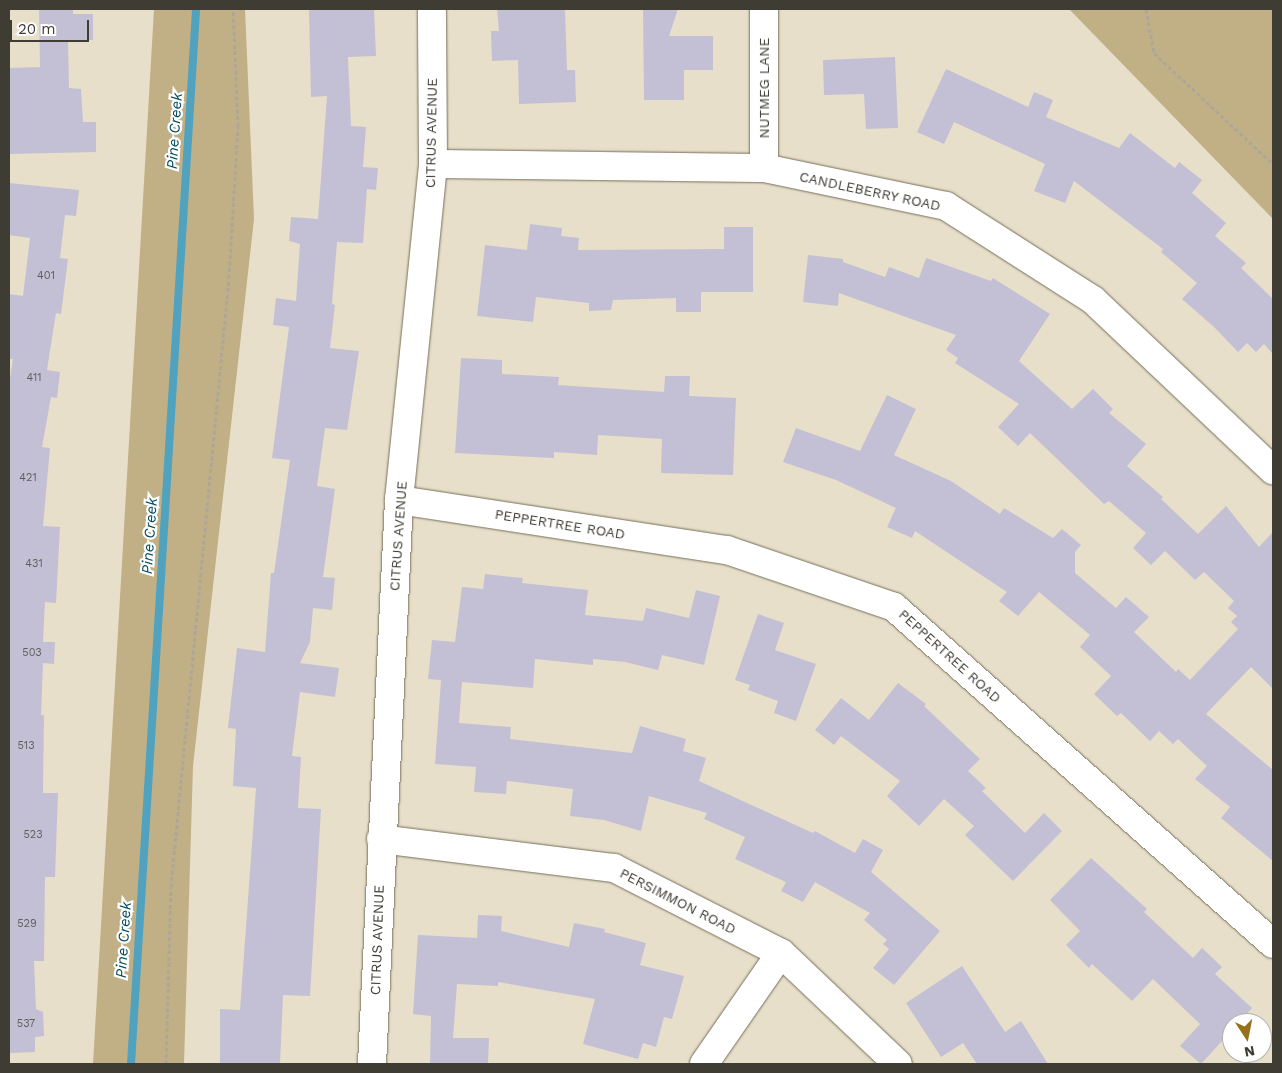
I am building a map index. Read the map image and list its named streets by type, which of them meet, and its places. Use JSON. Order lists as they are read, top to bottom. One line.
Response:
{"streets":{"street":["NUTMEG LANE","CITRUS AVENUE","CANDLEBERRY ROAD","PEPPERTREE ROAD","PERSIMMON ROAD"]},"crossings":[["NUTMEG LANE","CANDLEBERRY ROAD"],["CITRUS AVENUE","CANDLEBERRY ROAD"],["CITRUS AVENUE","PEPPERTREE ROAD"],["CITRUS AVENUE","PERSIMMON ROAD"]],"water":["Pine Creek"],"house_numbers":["401","411","421","431","503","513","523","529","537"],"scale_bar":"20 m","north":"bottom"}
